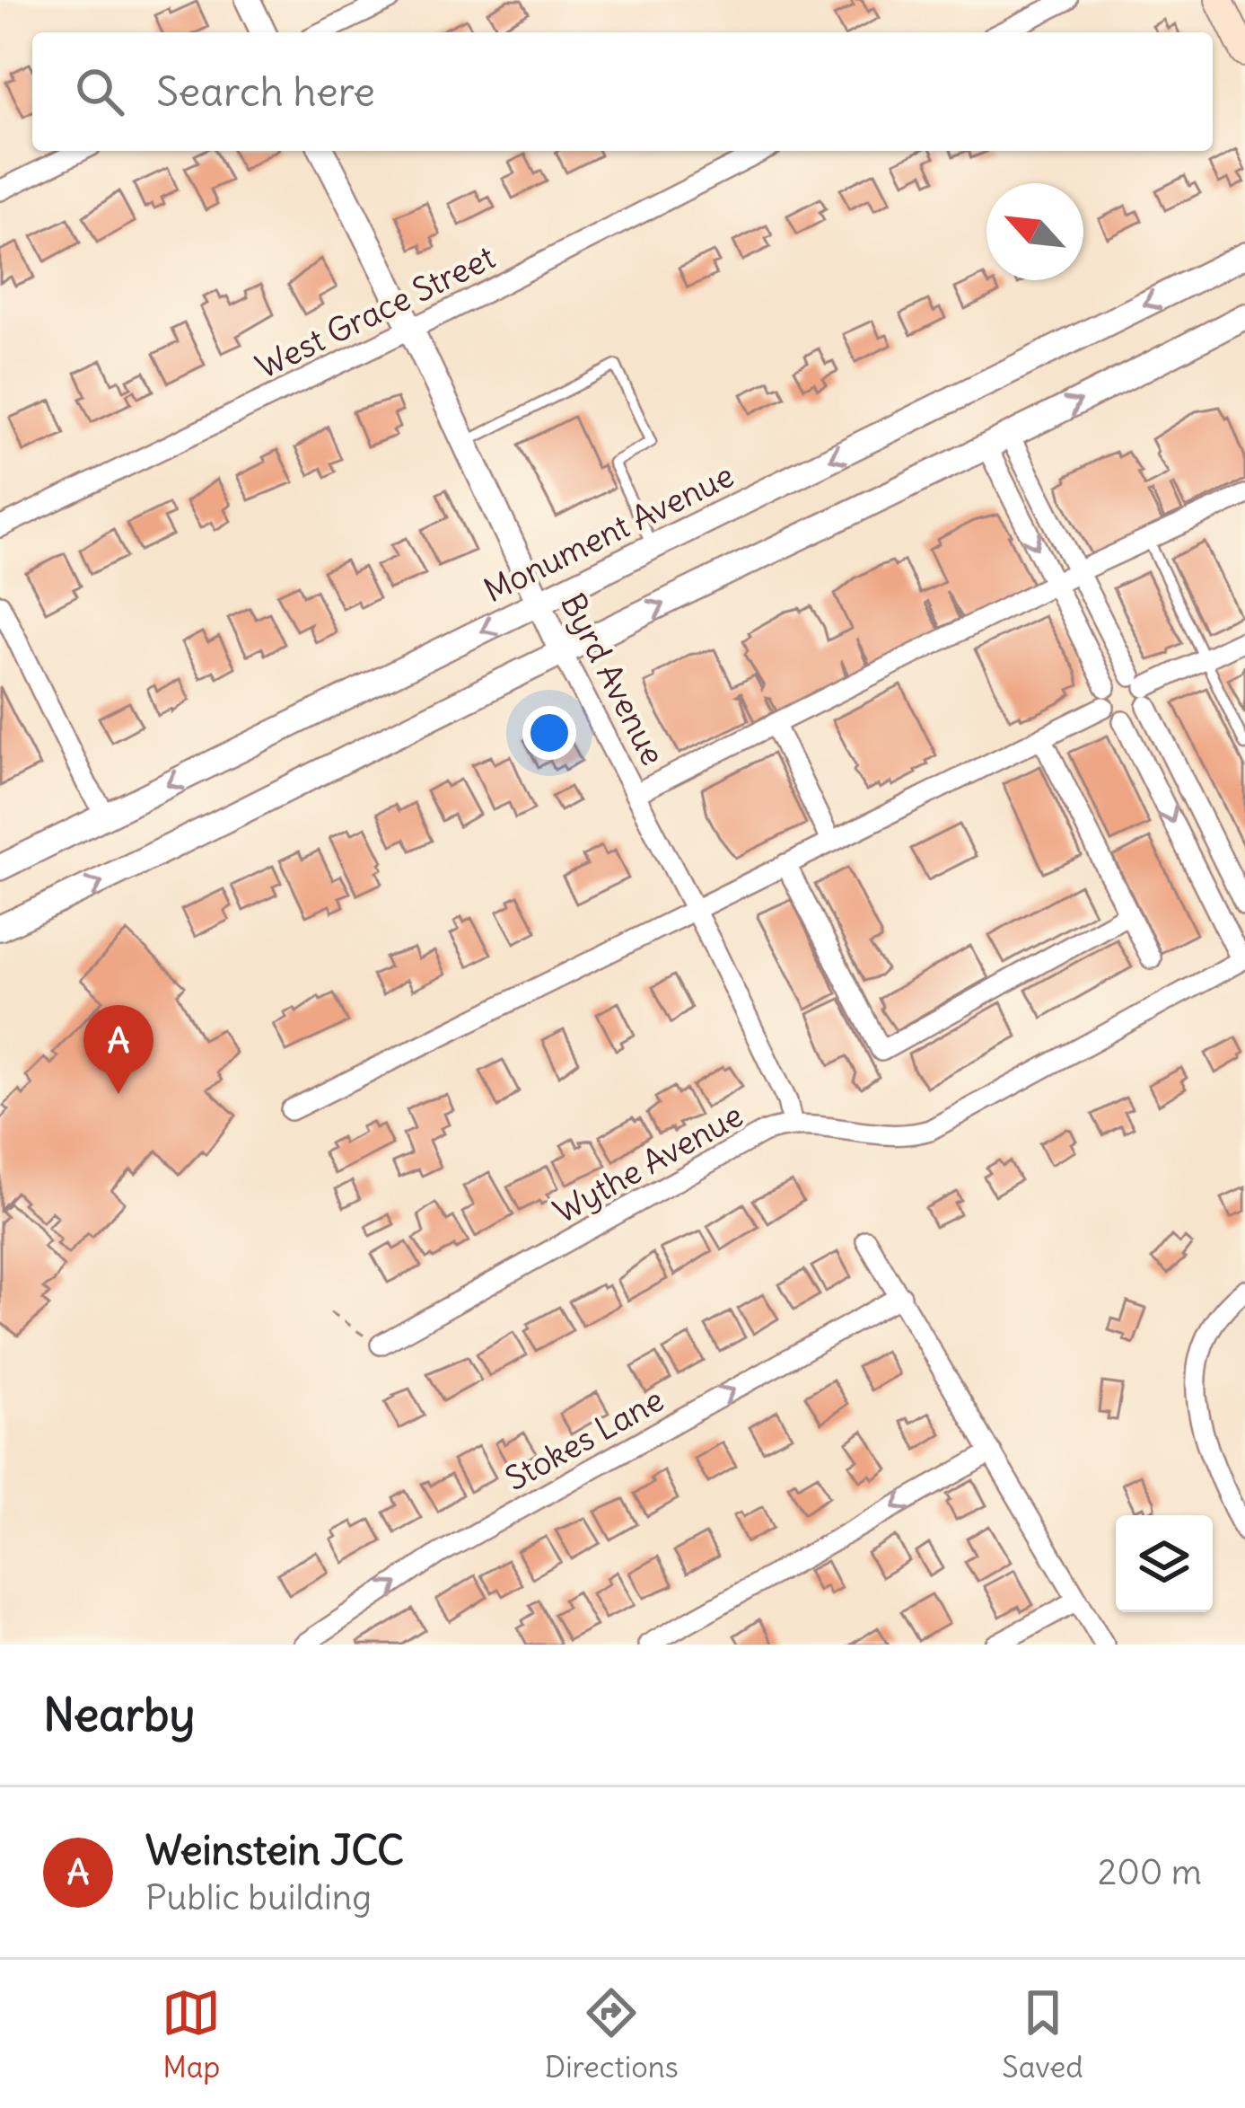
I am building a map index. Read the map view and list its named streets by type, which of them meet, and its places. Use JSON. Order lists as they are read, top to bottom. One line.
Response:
{"streets":{"street":["West Grace Street","Monument Avenue","Byrd Avenue","Wythe Avenue","Stokes Lane"]},"crossings":[["West Grace Street","Byrd Avenue"],["Monument Avenue","Byrd Avenue"],["Byrd Avenue","Wythe Avenue"]],"one_way":["Stokes Lane"],"north":"top left","page":{"search":"Search here","pins":"A","heading":"Nearby","list":[{"mark":"A","name":"Weinstein JCC","note":"Public building","value":"200 m"}],"nav":["Map","Directions","Saved"]}}
